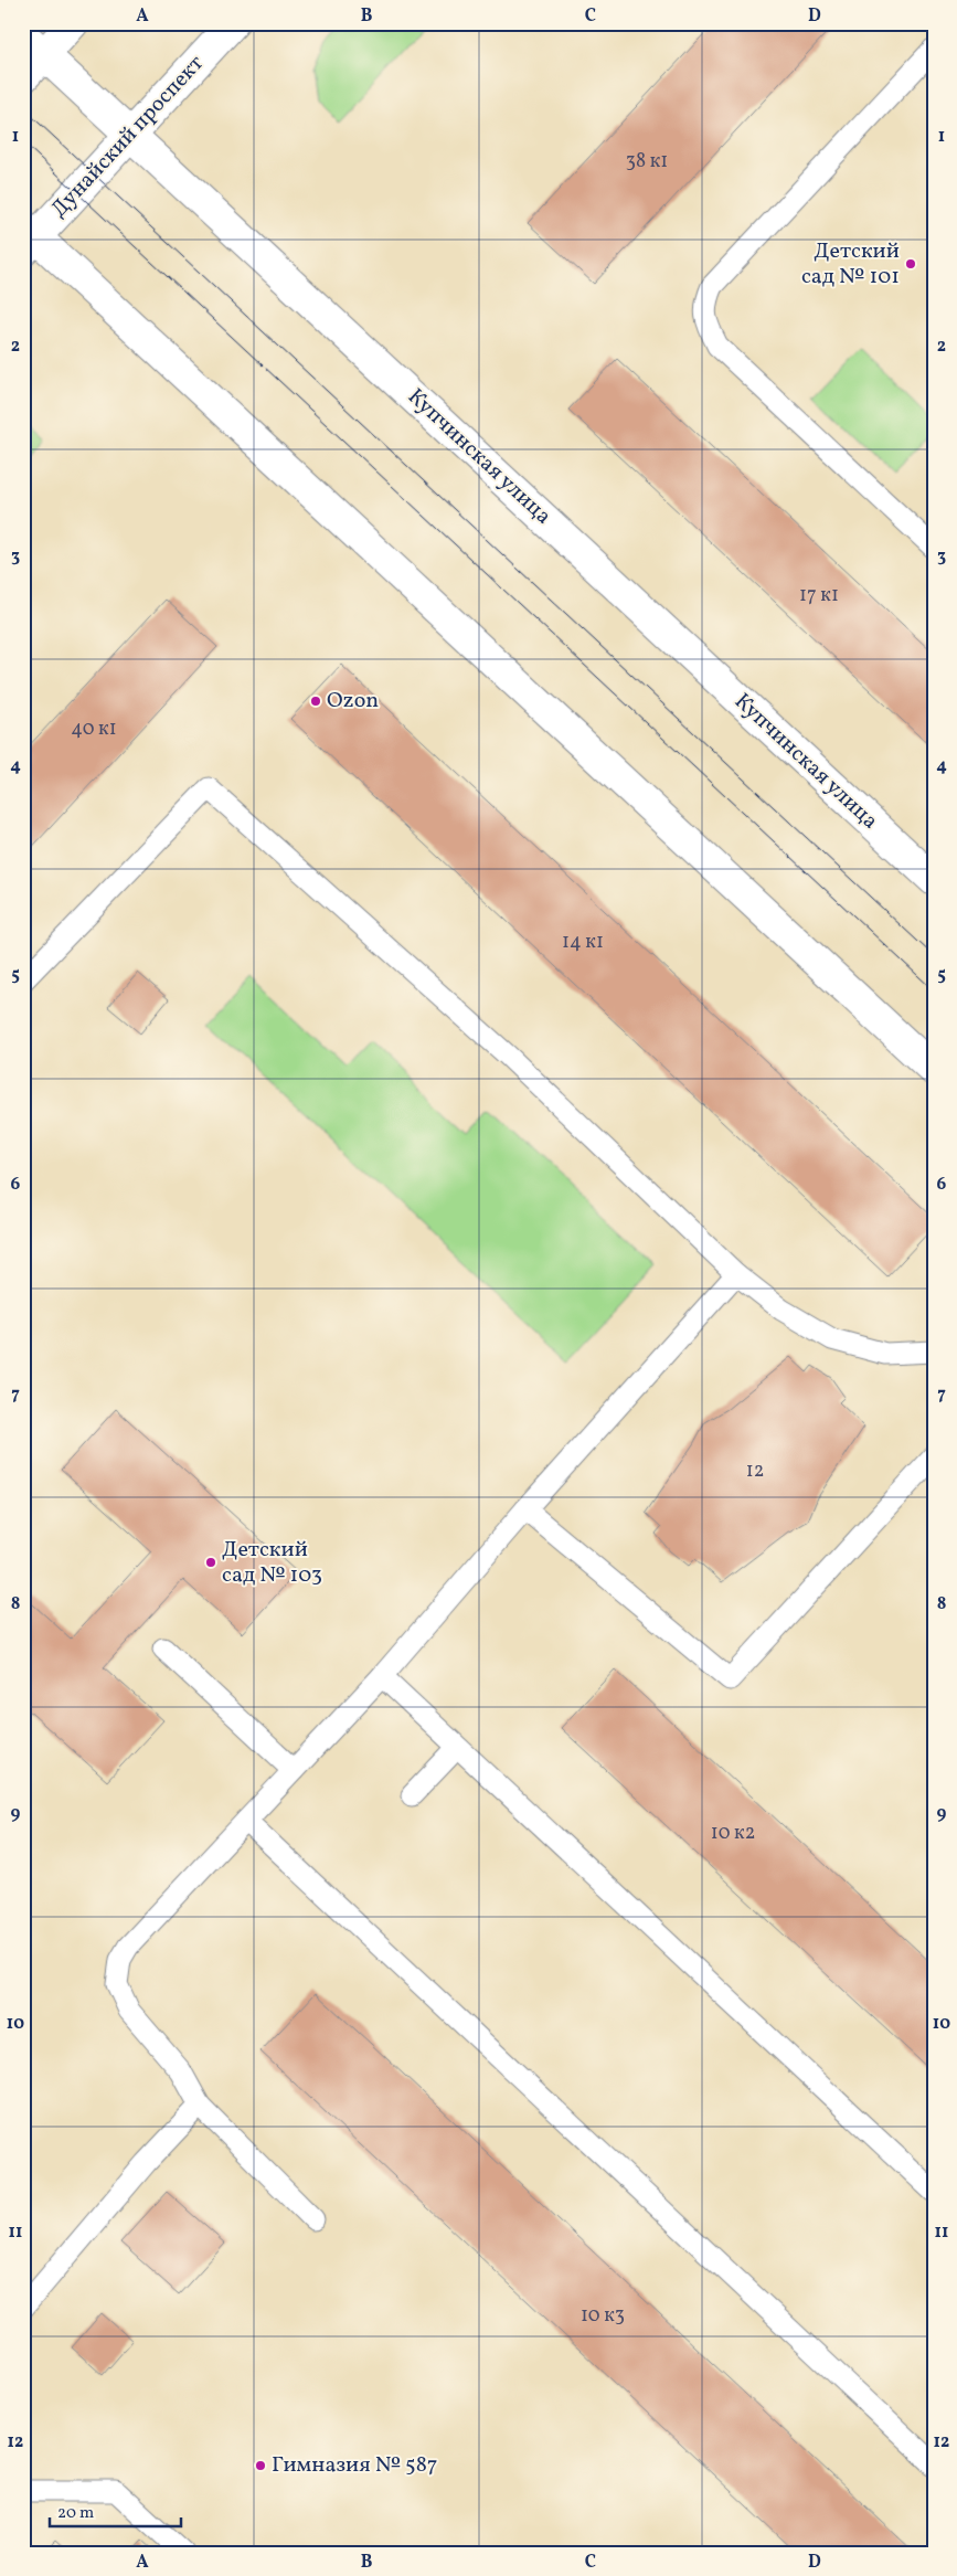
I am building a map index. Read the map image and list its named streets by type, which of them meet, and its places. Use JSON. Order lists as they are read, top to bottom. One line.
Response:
{"streets":{"street":["Дунайский проспект","Купчинская улица"]},"crossings":[["Дунайский проспект","Купчинская улица"]],"places":["Детский сад № 101","Ozon","Детский сад № 103","Гимназия № 587"],"house_numbers":["38 к1","17 к1","40 к1","14 к1","12","10 к2","10 к3"],"scale_bar":"20 m","grid":{"columns":["A","B","C","D"],"rows":["1","2","3","4","5","6","7","8","9","10","11","12"]}}
